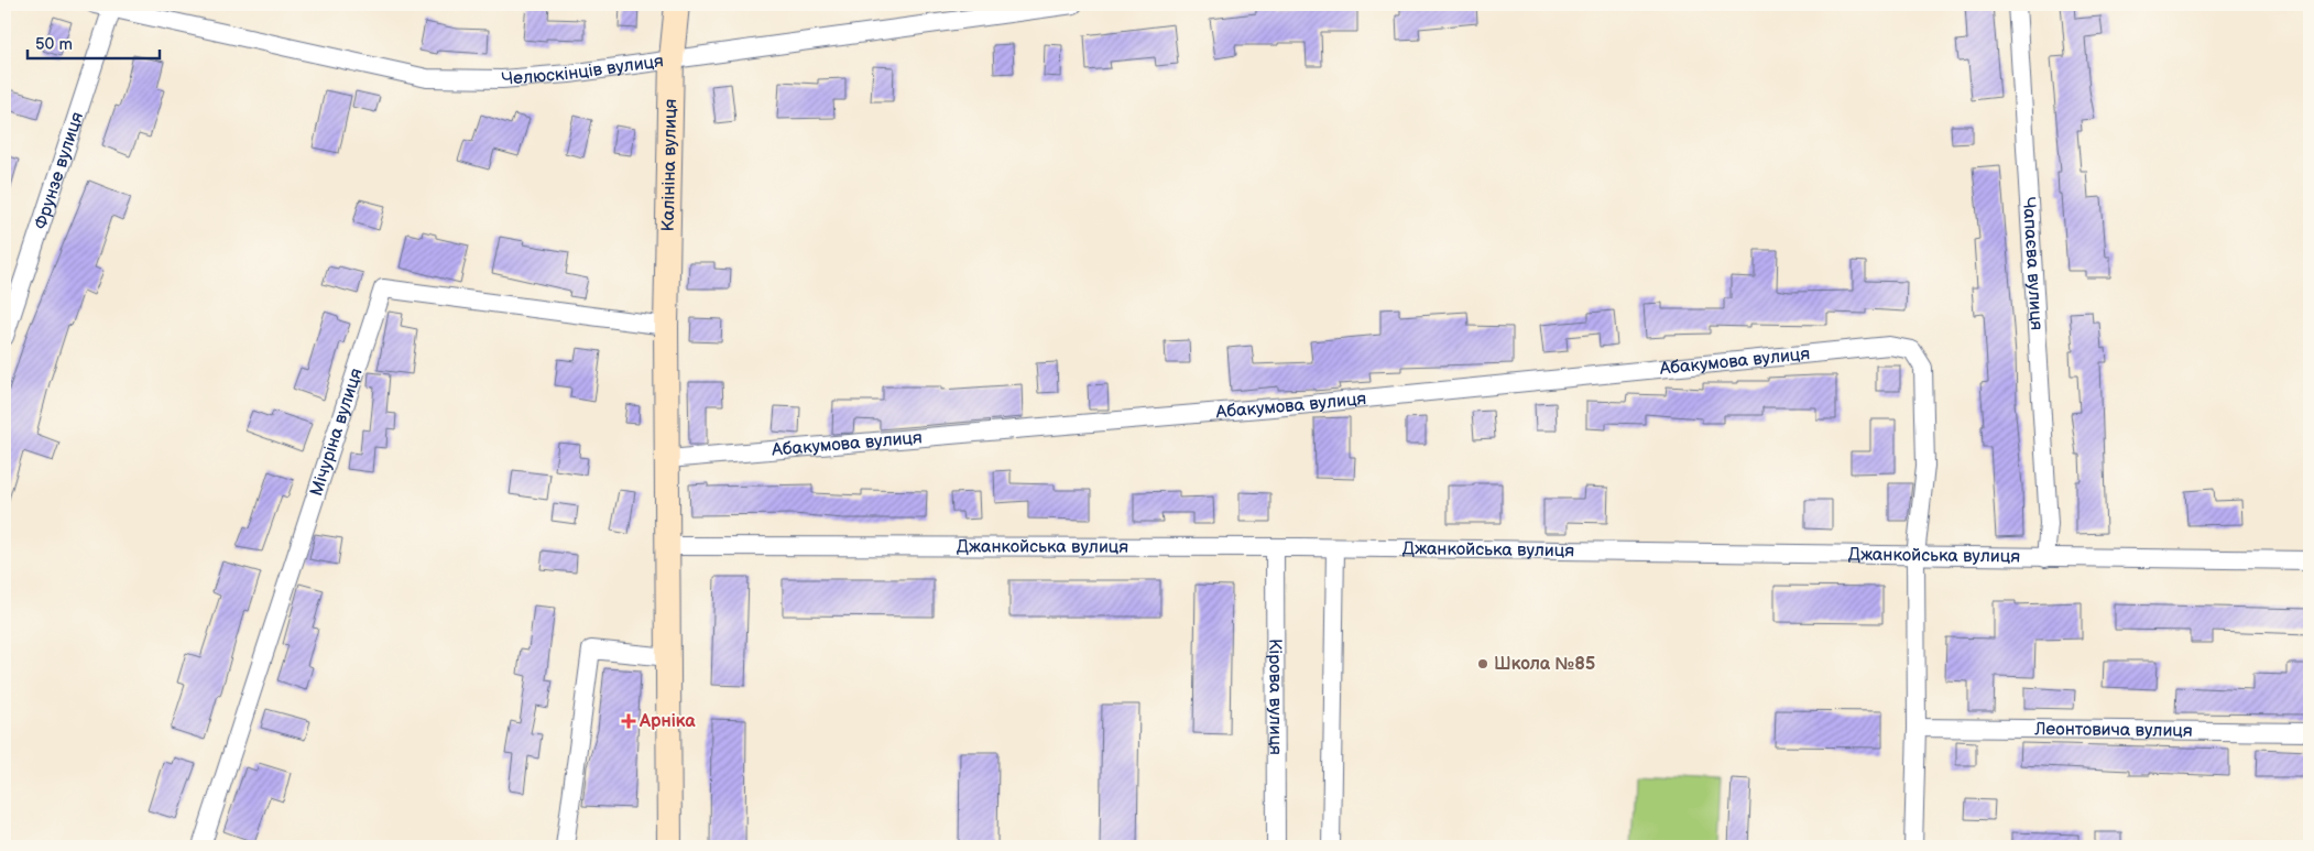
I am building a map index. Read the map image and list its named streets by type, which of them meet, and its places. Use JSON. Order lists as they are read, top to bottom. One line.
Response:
{"streets":{"street":["Челюскінців вулиця","Калініна вулиця","Фрунзе вулиця","Чапаєва вулиця","Абакумова вулиця","Мічуріна вулиця","Джанкойська вулиця","Кірова вулиця","Леонтовича вулиця"]},"crossings":[["Челюскінців вулиця","Калініна вулиця"],["Челюскінців вулиця","Фрунзе вулиця"],["Калініна вулиця","Абакумова вулиця"],["Калініна вулиця","Мічуріна вулиця"],["Калініна вулиця","Джанкойська вулиця"],["Чапаєва вулиця","Джанкойська вулиця"],["Абакумова вулиця","Джанкойська вулиця"],["Джанкойська вулиця","Кірова вулиця"]],"places":{"other":["Школа №85"],"health":["Арніка"]},"scale_bar":"50 m"}
